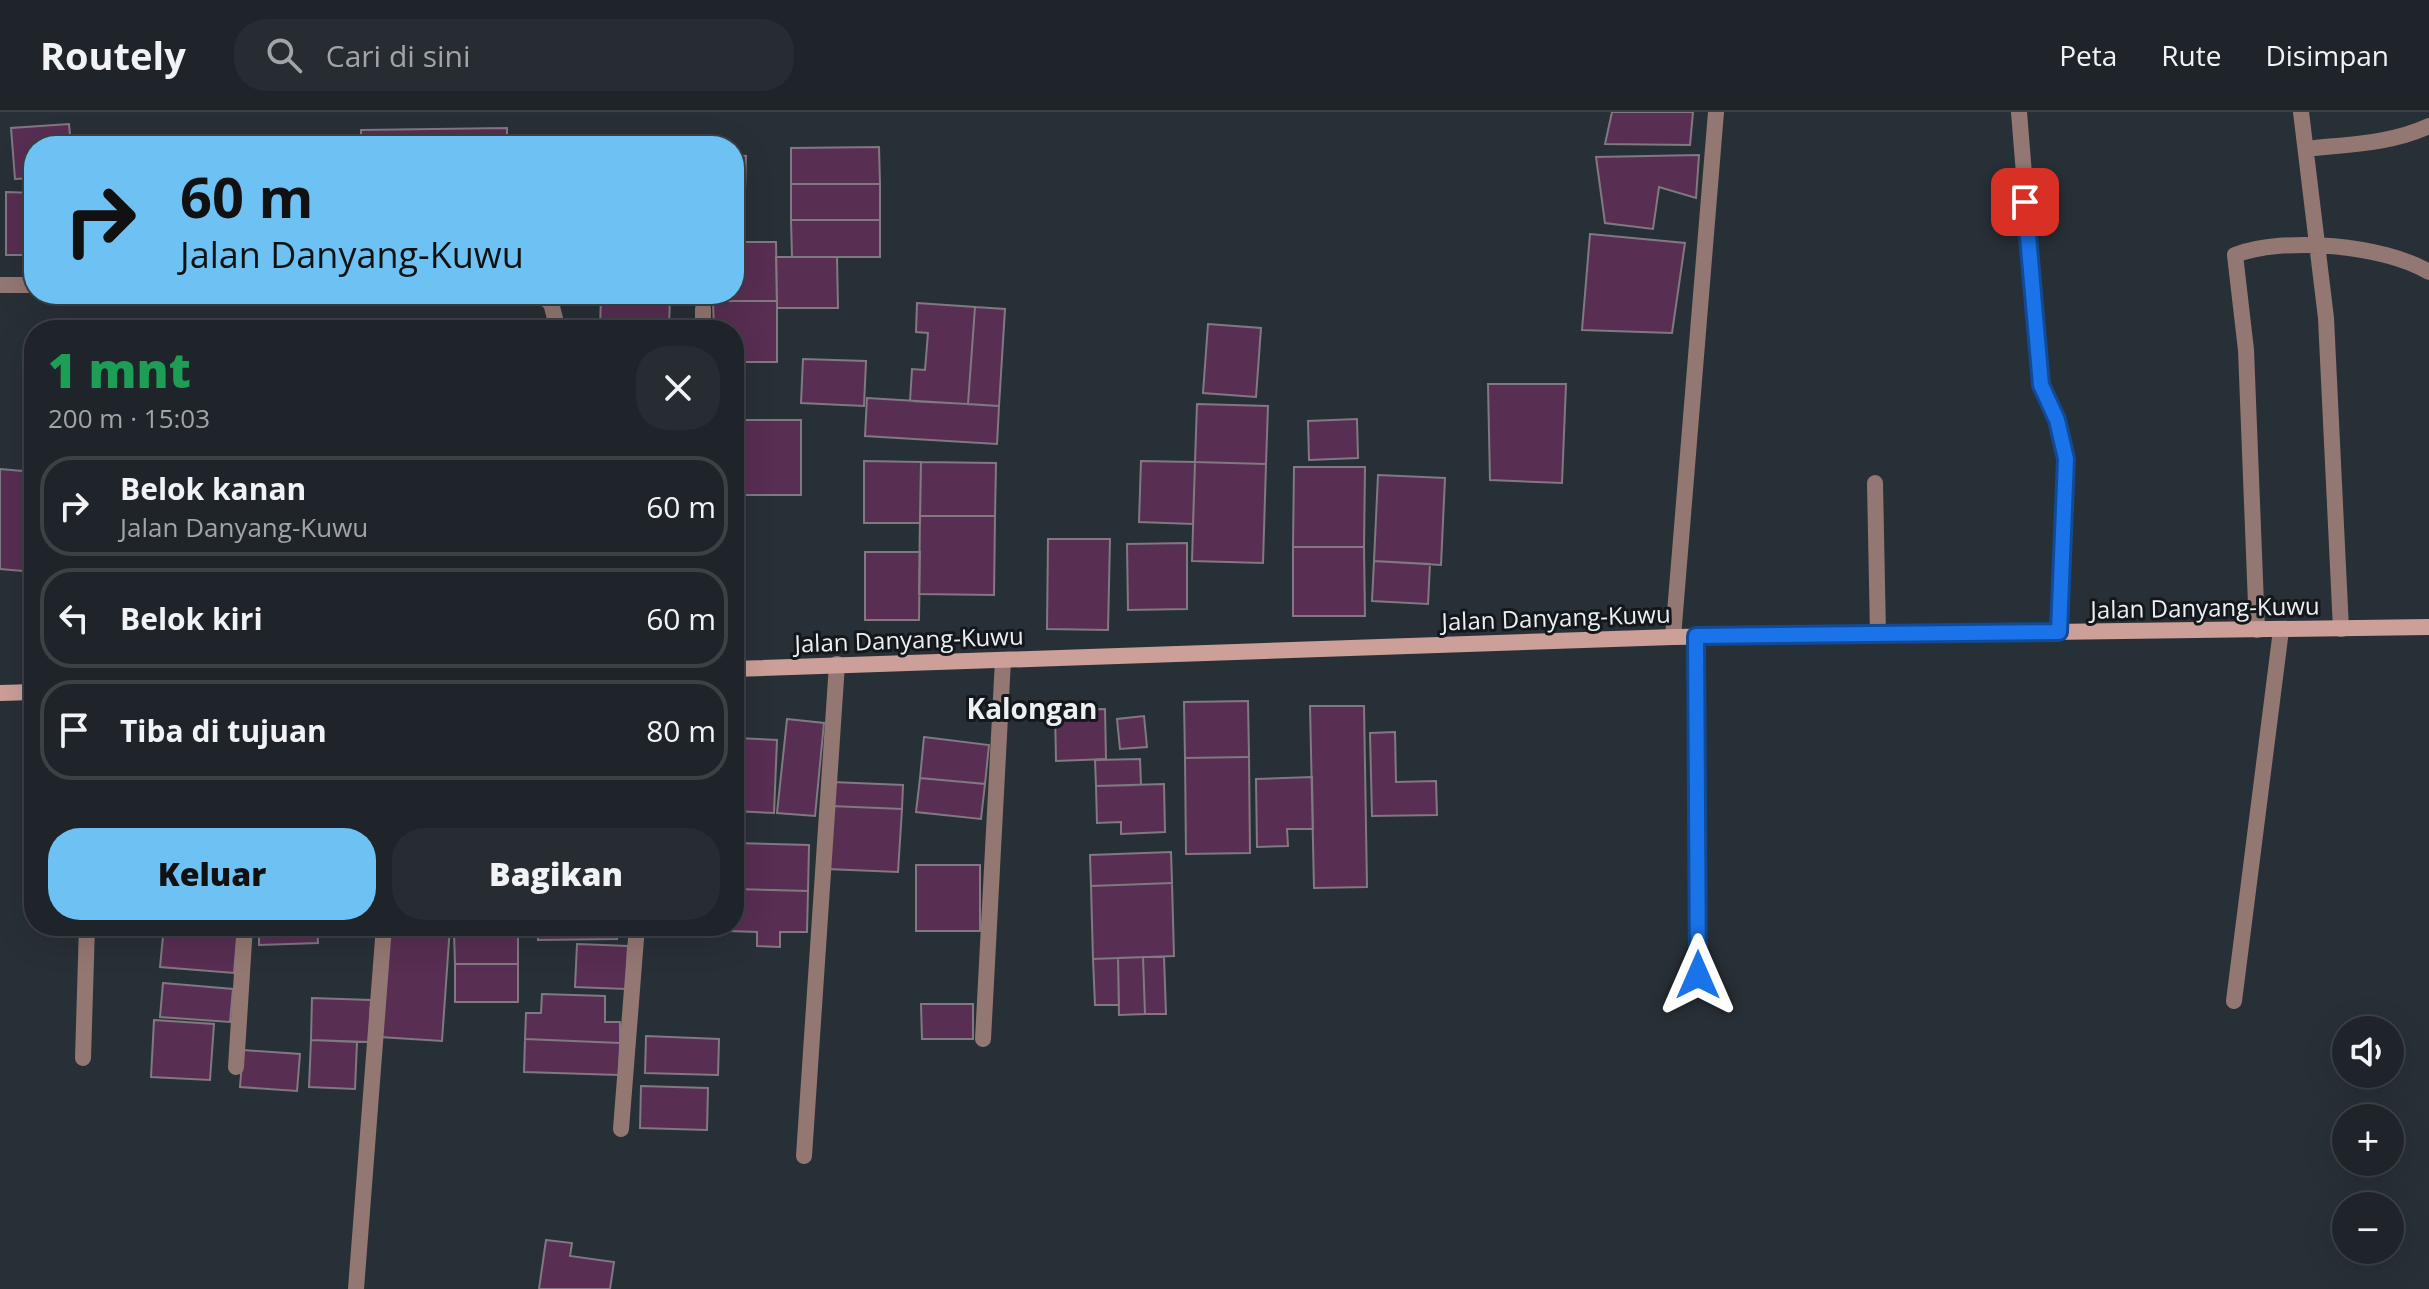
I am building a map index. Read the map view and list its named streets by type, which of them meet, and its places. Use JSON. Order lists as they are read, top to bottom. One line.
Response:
{"streets":{"main road":["Jalan Danyang-Kuwu"]},"districts":["Kalongan"],"page":{"header":"Routely","search":"Cari di sini","nav":["Peta","Rute","Disimpan"],"turn":["60 m","Jalan Danyang-Kuwu"],"heading":["1 mnt","200 m · 15:03"],"list":[{"name":"Belok kanan","note":"Jalan Danyang-Kuwu","value":"60 m"},{"name":"Belok kiri","value":"60 m"},{"name":"Tiba di tujuan","value":"80 m"}],"buttons":["Keluar","Bagikan"],"map_buttons":["+","−"]}}
